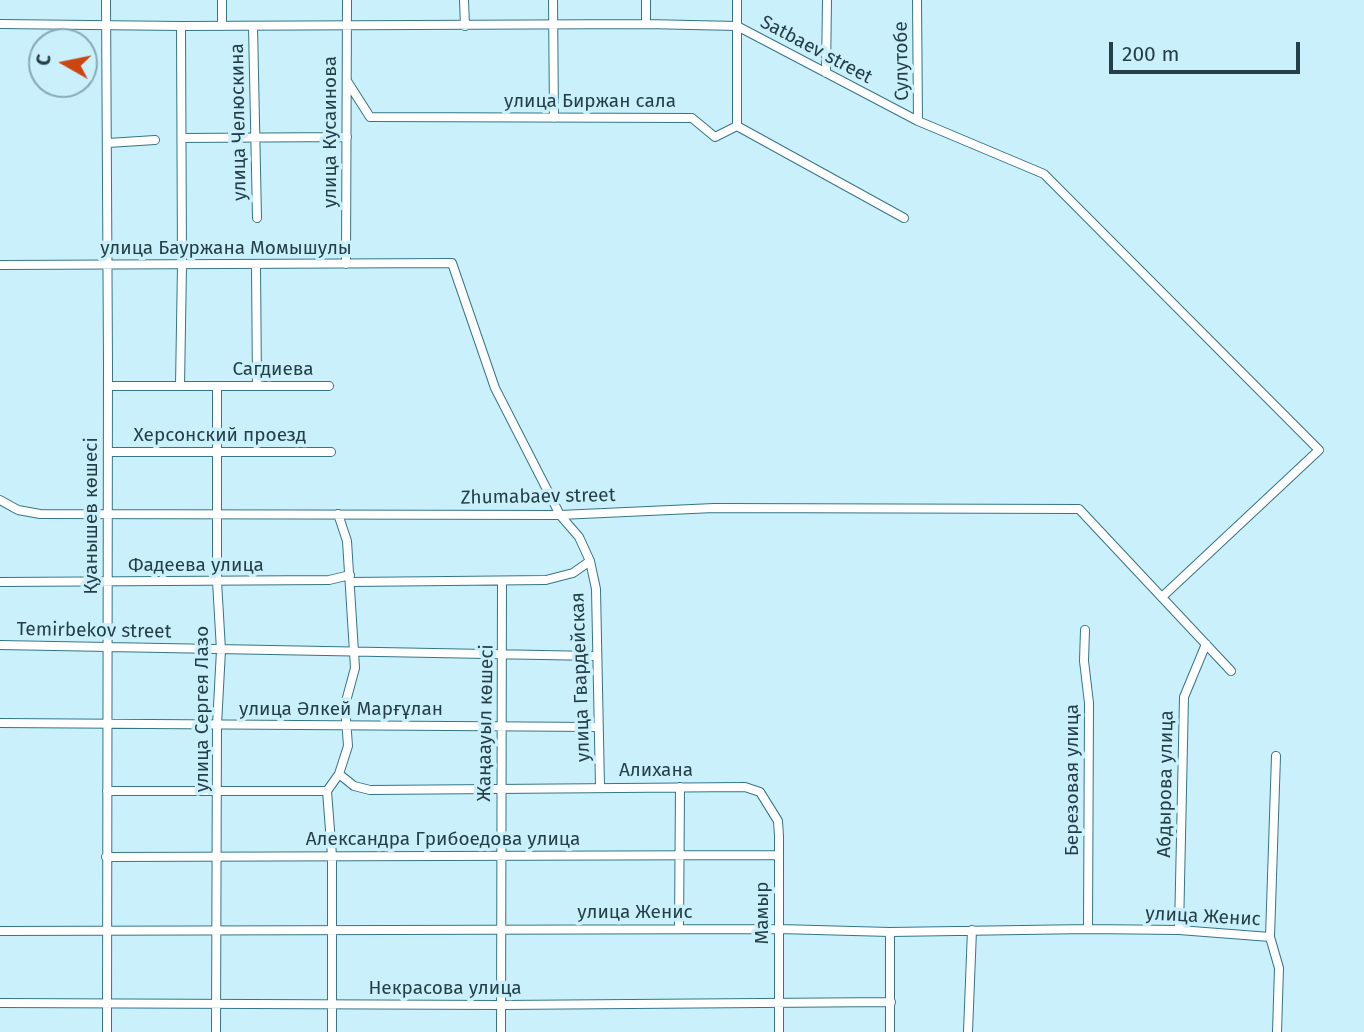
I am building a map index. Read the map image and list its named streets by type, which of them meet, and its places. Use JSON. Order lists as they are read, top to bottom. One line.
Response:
{"streets":{"street":["Satbaev street","Сулутобе","улица Биржан сала","улица Челюскина","улица Кусаинова","улица Бауржана Момышулы","Сагдиева","Херсонский проезд","Zhumabaev street","Қуанышев көшесі","Фадеева улица","Temirbekov street","улица Гвардейская","улица Сергея Лазо","улица Әлкей Марғұлан","Жаңаауыл көшесі","Алихана","Березовая улица","Абдырова улица","Александра Грибоедова улица","улица Женис","Мамыр","Некрасова улица"]},"crossings":[["Satbaev street","Сулутобе"],["Satbaev street","улица Челюскина"],["Satbaev street","улица Кусаинова"],["Satbaev street","Zhumabaev street"],["Satbaev street","Қуанышев көшесі"],["улица Биржан сала","улица Кусаинова"],["улица Кусаинова","улица Бауржана Момышулы"],["улица Бауржана Момышулы","Қуанышев көшесі"],["улица Бауржана Момышулы","улица Гвардейская"],["Сагдиева","Қуанышев көшесі"],["Сагдиева","улица Сергея Лазо"],["Херсонский проезд","Қуанышев көшесі"],["Херсонский проезд","улица Сергея Лазо"],["Zhumabaev street","Қуанышев көшесі"],["Zhumabaev street","улица Гвардейская"],["Zhumabaev street","улица Сергея Лазо"],["Қуанышев көшесі","Фадеева улица"],["Қуанышев көшесі","Temirbekov street"],["Қуанышев көшесі","улица Әлкей Марғұлан"],["Қуанышев көшесі","Александра Грибоедова улица"],["Қуанышев көшесі","улица Женис"],["Қуанышев көшесі","Некрасова улица"],["Фадеева улица","улица Гвардейская"],["Фадеева улица","улица Сергея Лазо"],["Фадеева улица","Жаңаауыл көшесі"],["Temirbekov street","улица Гвардейская"],["Temirbekov street","улица Сергея Лазо"],["Temirbekov street","Жаңаауыл көшесі"],["улица Гвардейская","улица Әлкей Марғұлан"],["улица Гвардейская","Алихана"],["улица Сергея Лазо","улица Әлкей Марғұлан"],["улица Сергея Лазо","Александра Грибоедова улица"],["улица Сергея Лазо","улица Женис"],["улица Сергея Лазо","Некрасова улица"],["улица Әлкей Марғұлан","Жаңаауыл көшесі"],["Жаңаауыл көшесі","Алихана"],["Жаңаауыл көшесі","Александра Грибоедова улица"],["Жаңаауыл көшесі","улица Женис"],["Жаңаауыл көшесі","Некрасова улица"],["Алихана","Мамыр"],["Березовая улица","улица Женис"],["Абдырова улица","улица Женис"],["Александра Грибоедова улица","Мамыр"],["улица Женис","Мамыр"],["Мамыр","Некрасова улица"]],"scale_bar":"200 m","north":"left"}
